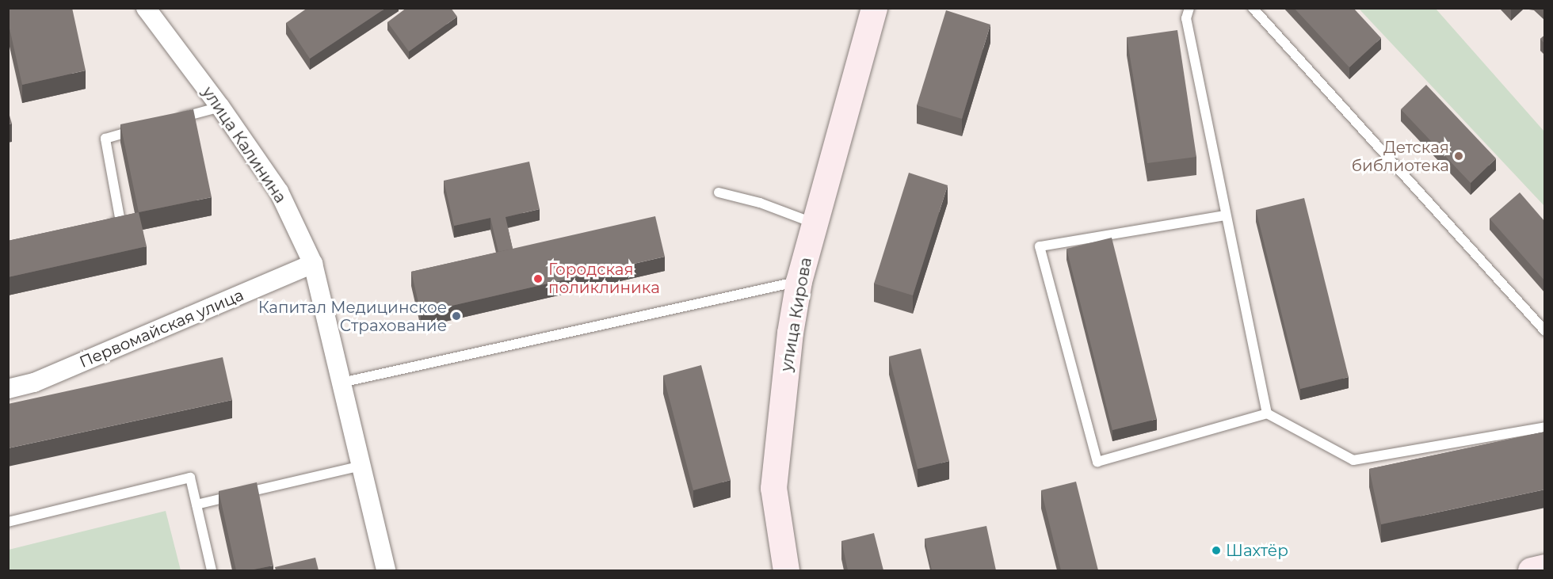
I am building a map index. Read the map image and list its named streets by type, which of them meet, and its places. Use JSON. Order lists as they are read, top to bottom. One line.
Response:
{"streets":{"main road":["улица Кирова"],"street":["улица Калинина","Первомайская улица"]},"crossings":[["улица Калинина","Первомайская улица"]],"places":["Детская библиотека","Городская поликлиника","Капитал Медицинское Страхование","Шахтёр"]}
